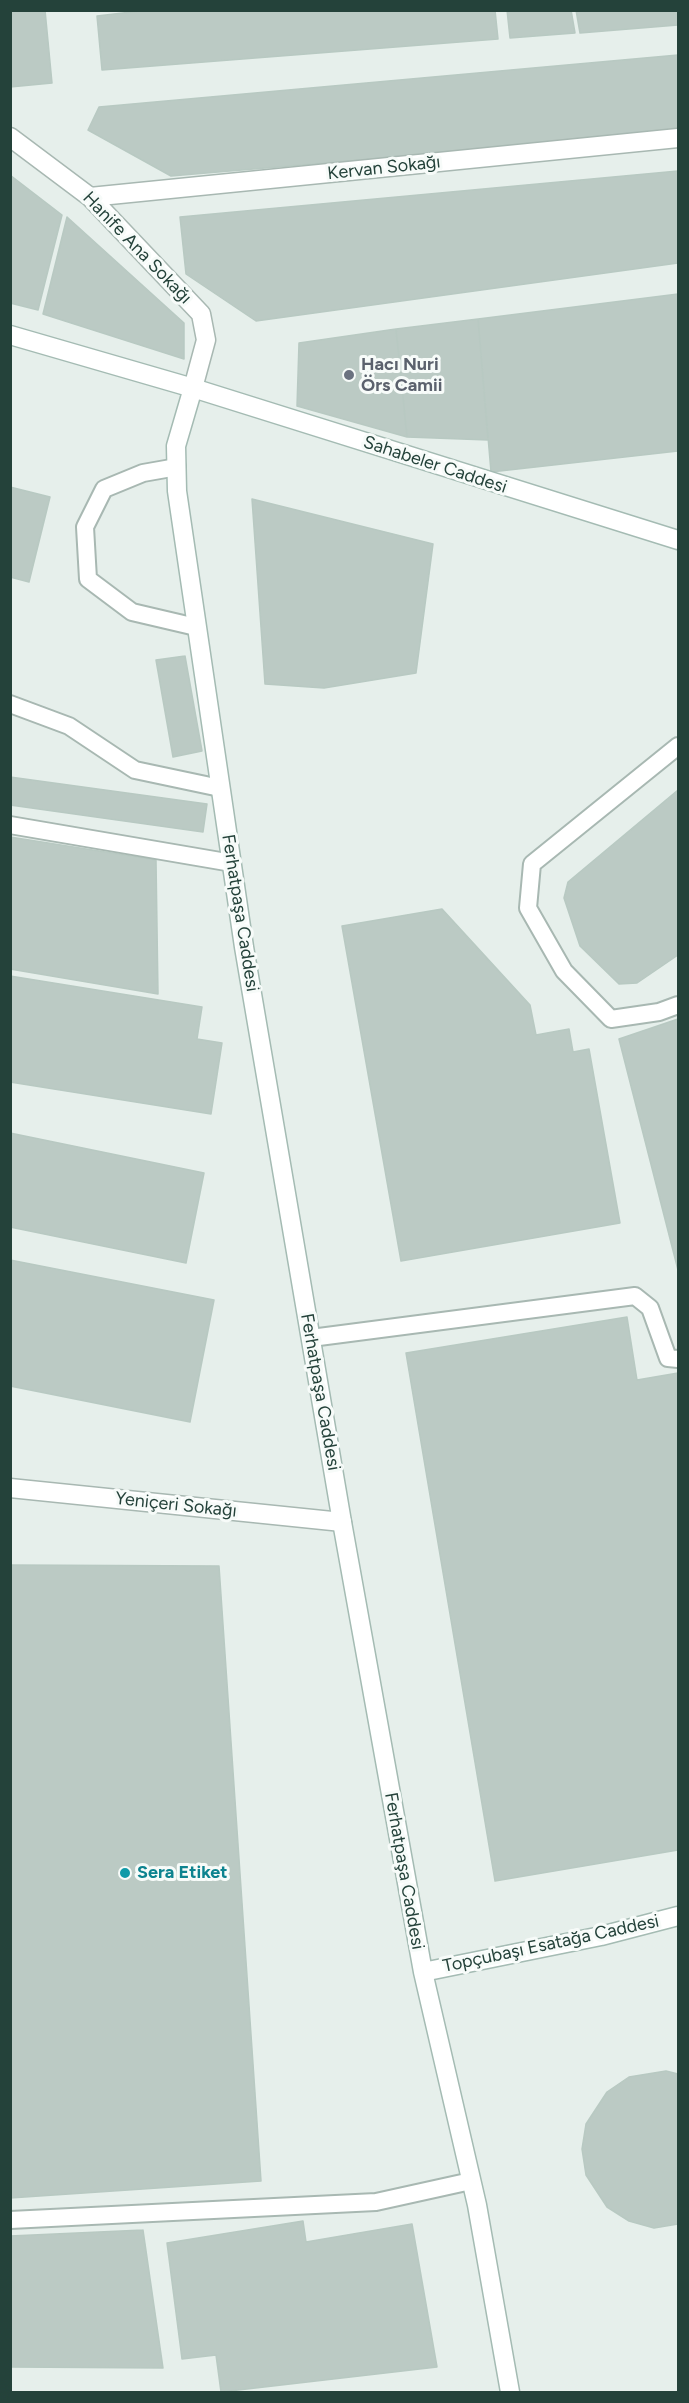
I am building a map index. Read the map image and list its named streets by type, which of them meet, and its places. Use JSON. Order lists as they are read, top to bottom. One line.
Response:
{"streets":{"main road":["Kervan Sokağı","Hanife Ana Sokağı","Sahabeler Caddesi","Ferhatpaşa Caddesi","Yeniçeri Sokağı","Topçubaşı Esatağa Caddesi"]},"crossings":[["Kervan Sokağı","Hanife Ana Sokağı"],["Hanife Ana Sokağı","Sahabeler Caddesi"],["Hanife Ana Sokağı","Ferhatpaşa Caddesi"],["Sahabeler Caddesi","Ferhatpaşa Caddesi"],["Ferhatpaşa Caddesi","Yeniçeri Sokağı"],["Ferhatpaşa Caddesi","Topçubaşı Esatağa Caddesi"]],"places":["Hacı Nuri Örs Camii","Sera Etiket"]}
